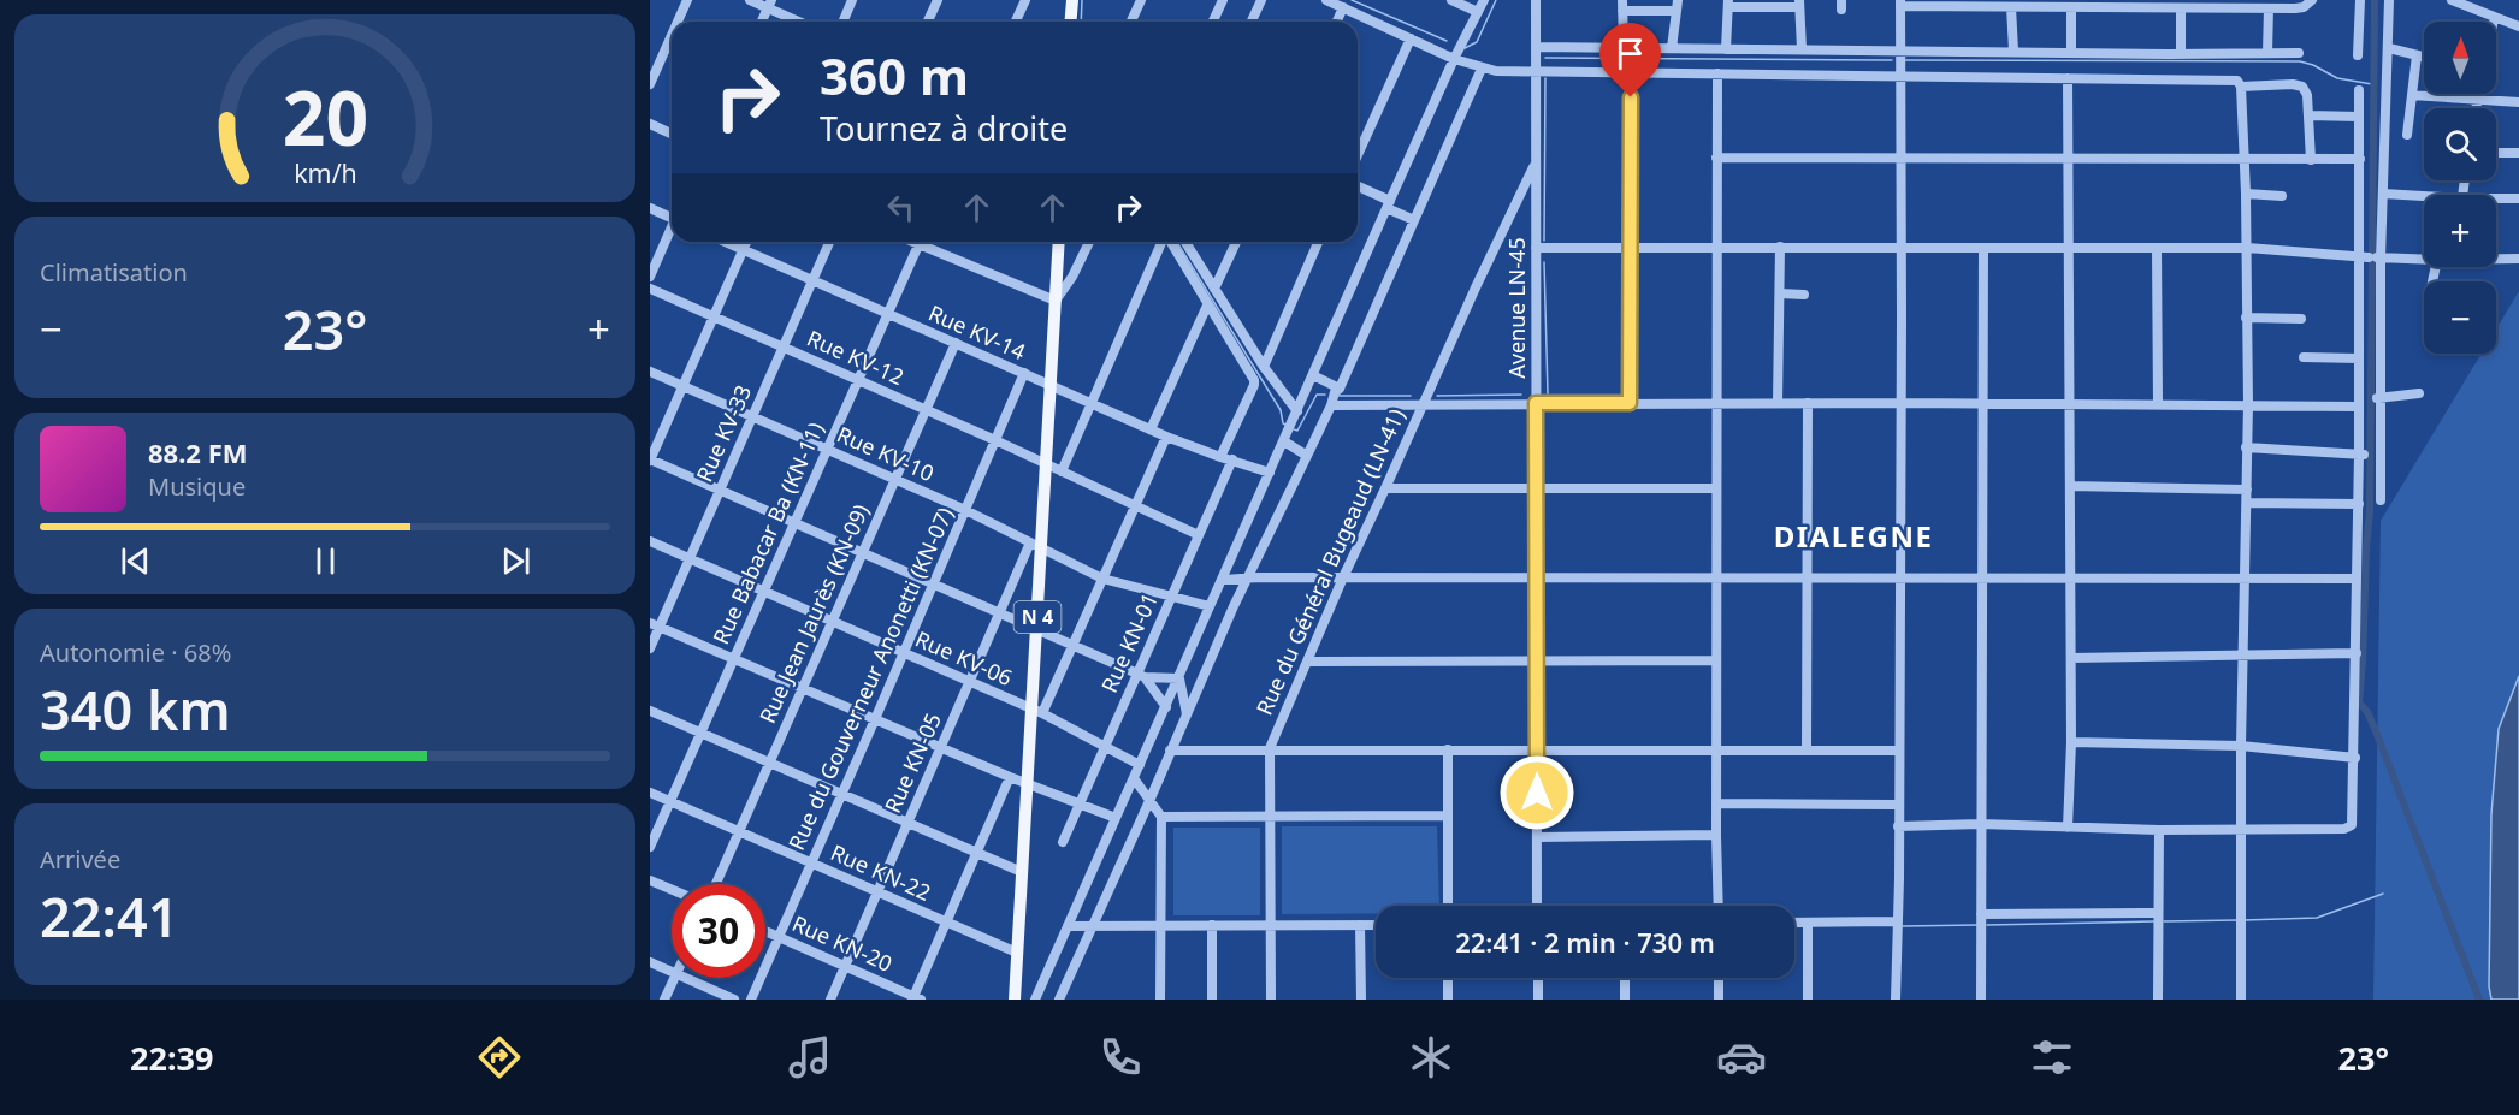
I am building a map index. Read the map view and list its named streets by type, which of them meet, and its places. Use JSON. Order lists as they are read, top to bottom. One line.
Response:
{"streets":{"main road":["N 4"],"street":["Avenue LN-45","Rue KV-14","Rue KV-12","Rue KV-33","Rue KV-10","Rue Babacar Ba (KN-11)","Rue du Général Bugeaud (LN-41)","Rue Jean Jaurès (KN-09)","Rue KN-01","Rue KV-06","Rue du Gouverneur Anonetti (KN-07)","Rue KN-05","Rue KN-22","Rue KN-20"]},"crossings":[["Avenue LN-45","Rue du Général Bugeaud (LN-41)"],["Rue KV-14","Rue KV-33"],["Rue KV-14","Rue Babacar Ba (KN-11)"],["Rue KV-14","Rue Jean Jaurès (KN-09)"],["Rue KV-14","N 4"],["Rue KV-14","Rue KN-01"],["Rue KV-14","Rue du Gouverneur Anonetti (KN-07)"],["Rue KV-12","Rue KV-33"],["Rue KV-12","Rue Babacar Ba (KN-11)"],["Rue KV-12","Rue Jean Jaurès (KN-09)"],["Rue KV-12","N 4"],["Rue KV-12","Rue KN-01"],["Rue KV-12","Rue du Gouverneur Anonetti (KN-07)"],["Rue KV-33","Rue KV-10"],["Rue KV-33","Rue KV-06"],["Rue KV-10","Rue Babacar Ba (KN-11)"],["Rue KV-10","Rue Jean Jaurès (KN-09)"],["Rue KV-10","N 4"],["Rue KV-10","Rue KN-01"],["Rue KV-10","Rue du Gouverneur Anonetti (KN-07)"],["Rue KV-10","Rue KN-05"],["Rue Babacar Ba (KN-11)","Rue KV-06"],["Rue Babacar Ba (KN-11)","Rue KN-22"],["Rue Jean Jaurès (KN-09)","Rue KV-06"],["Rue Jean Jaurès (KN-09)","Rue KN-22"],["N 4","Rue KV-06"],["N 4","Rue KN-05"],["N 4","Rue KN-22"],["Rue KN-01","Rue KV-06"],["Rue KV-06","Rue du Gouverneur Anonetti (KN-07)"],["Rue KV-06","Rue KN-05"],["Rue du Gouverneur Anonetti (KN-07)","Rue KN-22"],["Rue du Gouverneur Anonetti (KN-07)","Rue KN-20"],["Rue KN-05","Rue KN-22"],["Rue KN-05","Rue KN-20"]],"districts":["DIALEGNE"],"north":"top","page":{"map_buttons":["+","−"],"turn":["360 m","Tournez à droite"],"tile":["Climatisation",["Autonomie · 68%","340 km"],["Arrivée","22:41"]],"heat":["−","23°","+"],"song":["88.2 FM","Musique"],"limit":"30","trip":"22:41 · 2 min · 730 m","tabs":["22:39","23°"],"gauge":["20","km/h"]}}
